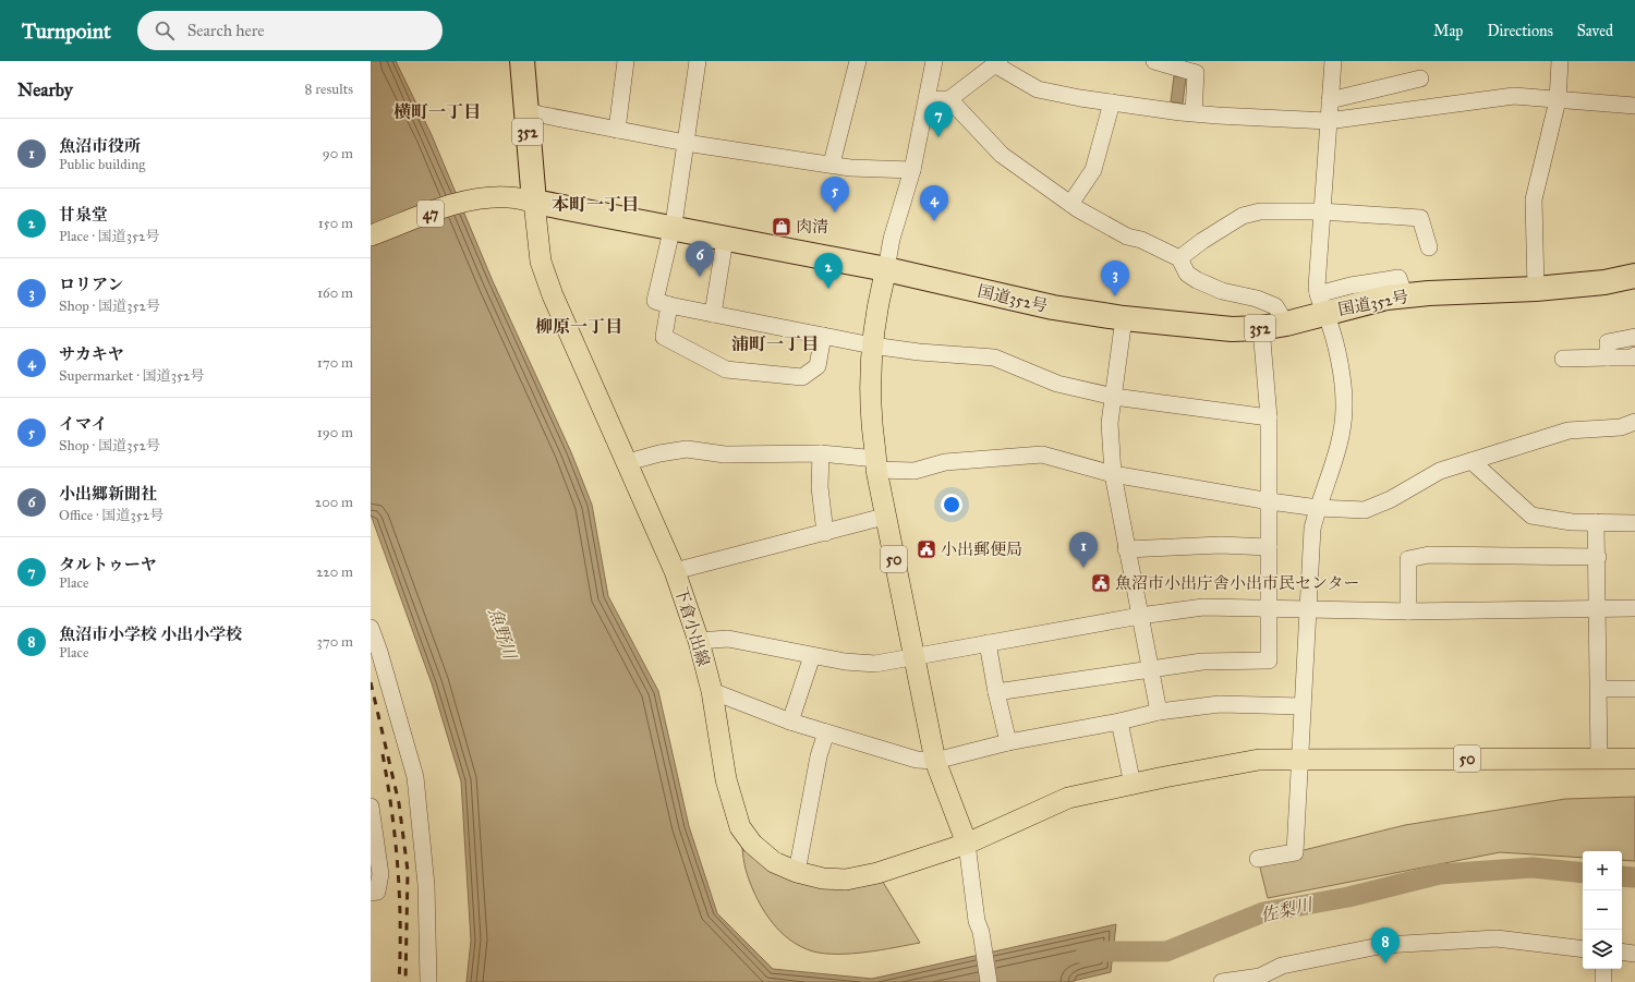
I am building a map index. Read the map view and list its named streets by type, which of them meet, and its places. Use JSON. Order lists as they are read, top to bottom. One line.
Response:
{"streets":{"highway":["352","国道352号"],"main road":["47","50","下倉小出線"]},"crossings":[["352","47"],["352","国道352号"],["352","下倉小出線"],["47","国道352号"],["47","下倉小出線"],["国道352号","50"],["国道352号","下倉小出線"],["50","下倉小出線"]],"districts":["横町一丁目","本町一丁目","柳原一丁目","浦町一丁目"],"water":["魚野川","佐梨川"],"places":{"shop":["肉清"],"public building":["小出郵便局","魚沼市小出庁舎小出市民センター"]},"page":{"header":"Turnpoint","search":"Search here","nav":["Map","Directions","Saved"],"heading":["Nearby","8 results"],"pins":["7","5","4","6","2","3","1","8"],"list":[{"mark":"1","name":"魚沼市役所","note":"Public building","value":"90 m"},{"mark":"2","name":"甘泉堂","note":"Place · 国道352号","value":"150 m"},{"mark":"3","name":"ロリアン","note":"Shop · 国道352号","value":"160 m"},{"mark":"4","name":"サカキヤ","note":"Supermarket · 国道352号","value":"170 m"},{"mark":"5","name":"イマイ","note":"Shop · 国道352号","value":"190 m"},{"mark":"6","name":"小出郷新聞社","note":"Office · 国道352号","value":"200 m"},{"mark":"7","name":"タルトゥーヤ","note":"Place","value":"220 m"},{"mark":"8","name":"魚沼市小学校 小出小学校","note":"Place","value":"370 m"}],"map_buttons":["+","−"]}}
